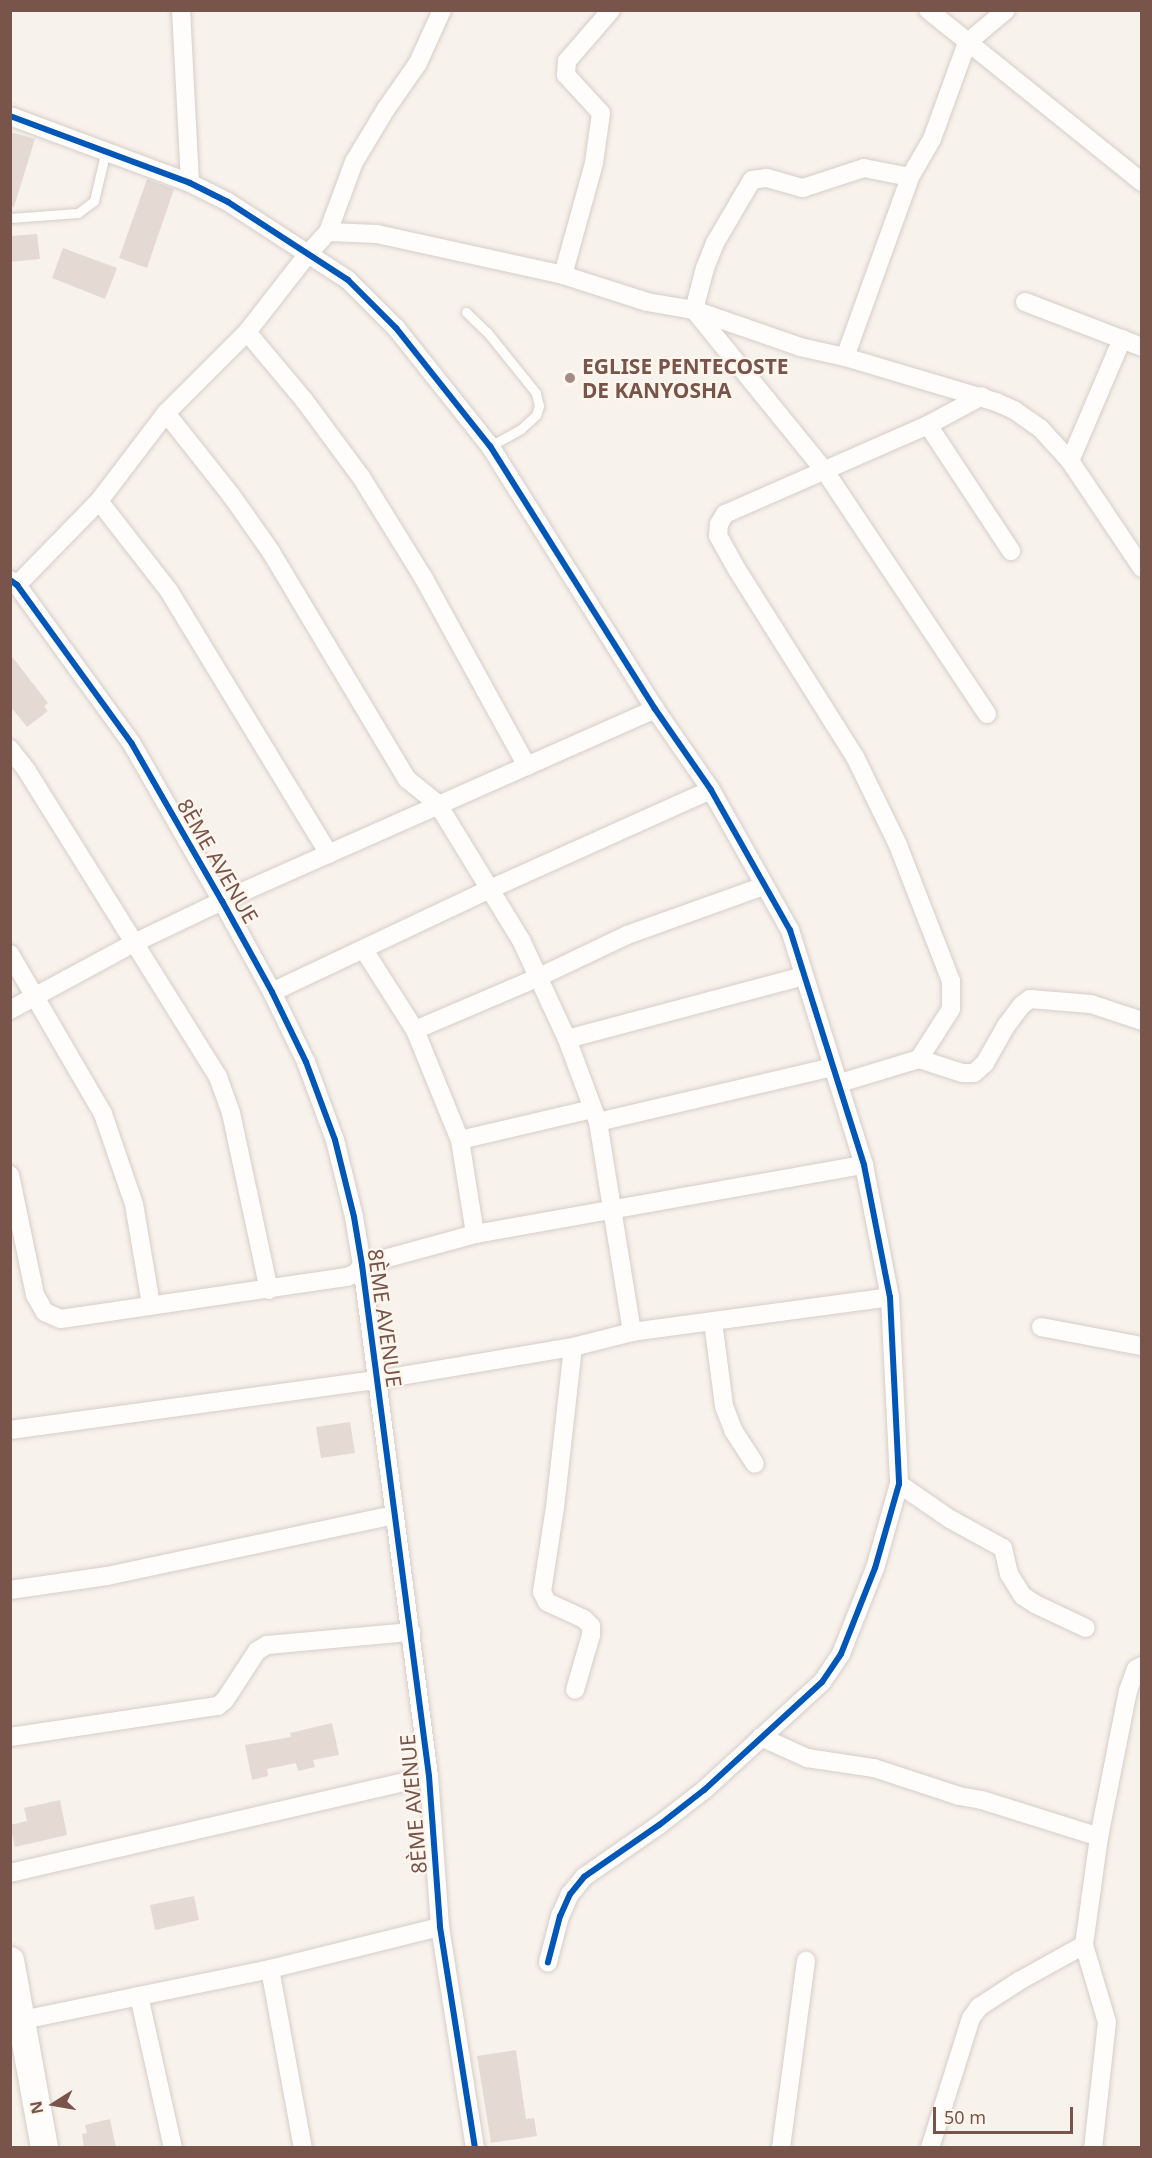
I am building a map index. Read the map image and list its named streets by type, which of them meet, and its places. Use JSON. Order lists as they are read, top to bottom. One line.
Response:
{"streets":{"street":["8ÈME AVENUE"]},"places":["EGLISE PENTECOSTE DE KANYOSHA"],"scale_bar":"50 m","north":"left"}
